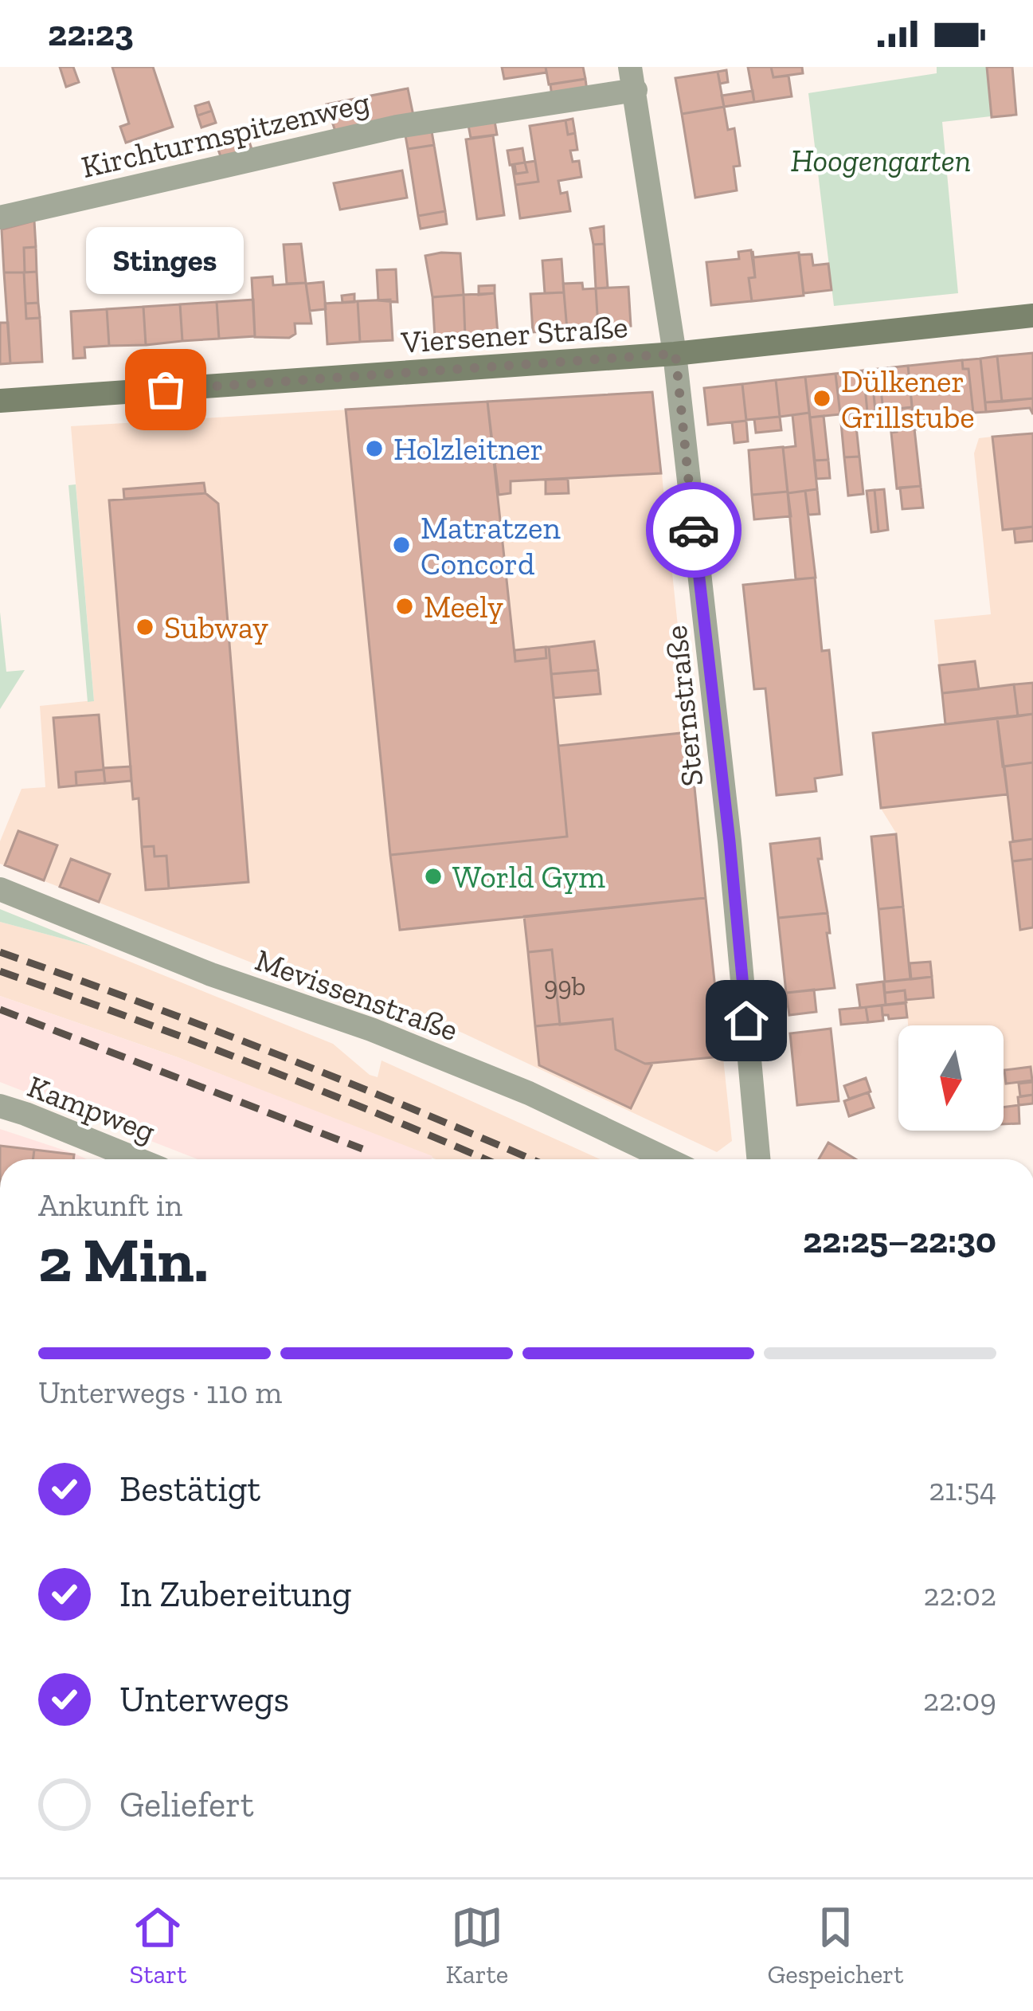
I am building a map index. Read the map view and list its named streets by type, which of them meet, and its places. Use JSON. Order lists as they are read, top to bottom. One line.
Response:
{"streets":{"main road":["Viersener Straße"],"street":["Kirchturmspitzenweg","Sternstraße","Mevissenstraße","Kampweg"]},"crossings":[["Kirchturmspitzenweg","Sternstraße"],["Viersener Straße","Sternstraße"]],"parks":["Hoogengarten"],"places":["Stinges","Dülkener Grillstube","Holzleitner","Matratzen Concord","Meely","Subway","World Gym"],"house_numbers":["99b"],"north":"bottom","page":{"status":"22:23","bubble":"Stinges","heading":["2 Min.","Ankunft in","22:25–22:30"],"bar":"Unterwegs · 110 m","list":[["Bestätigt","21:54"],["In Zubereitung","22:02"],["Unterwegs","22:09"],"Geliefert"],"tabs":["Start","Karte","Gespeichert"]}}
